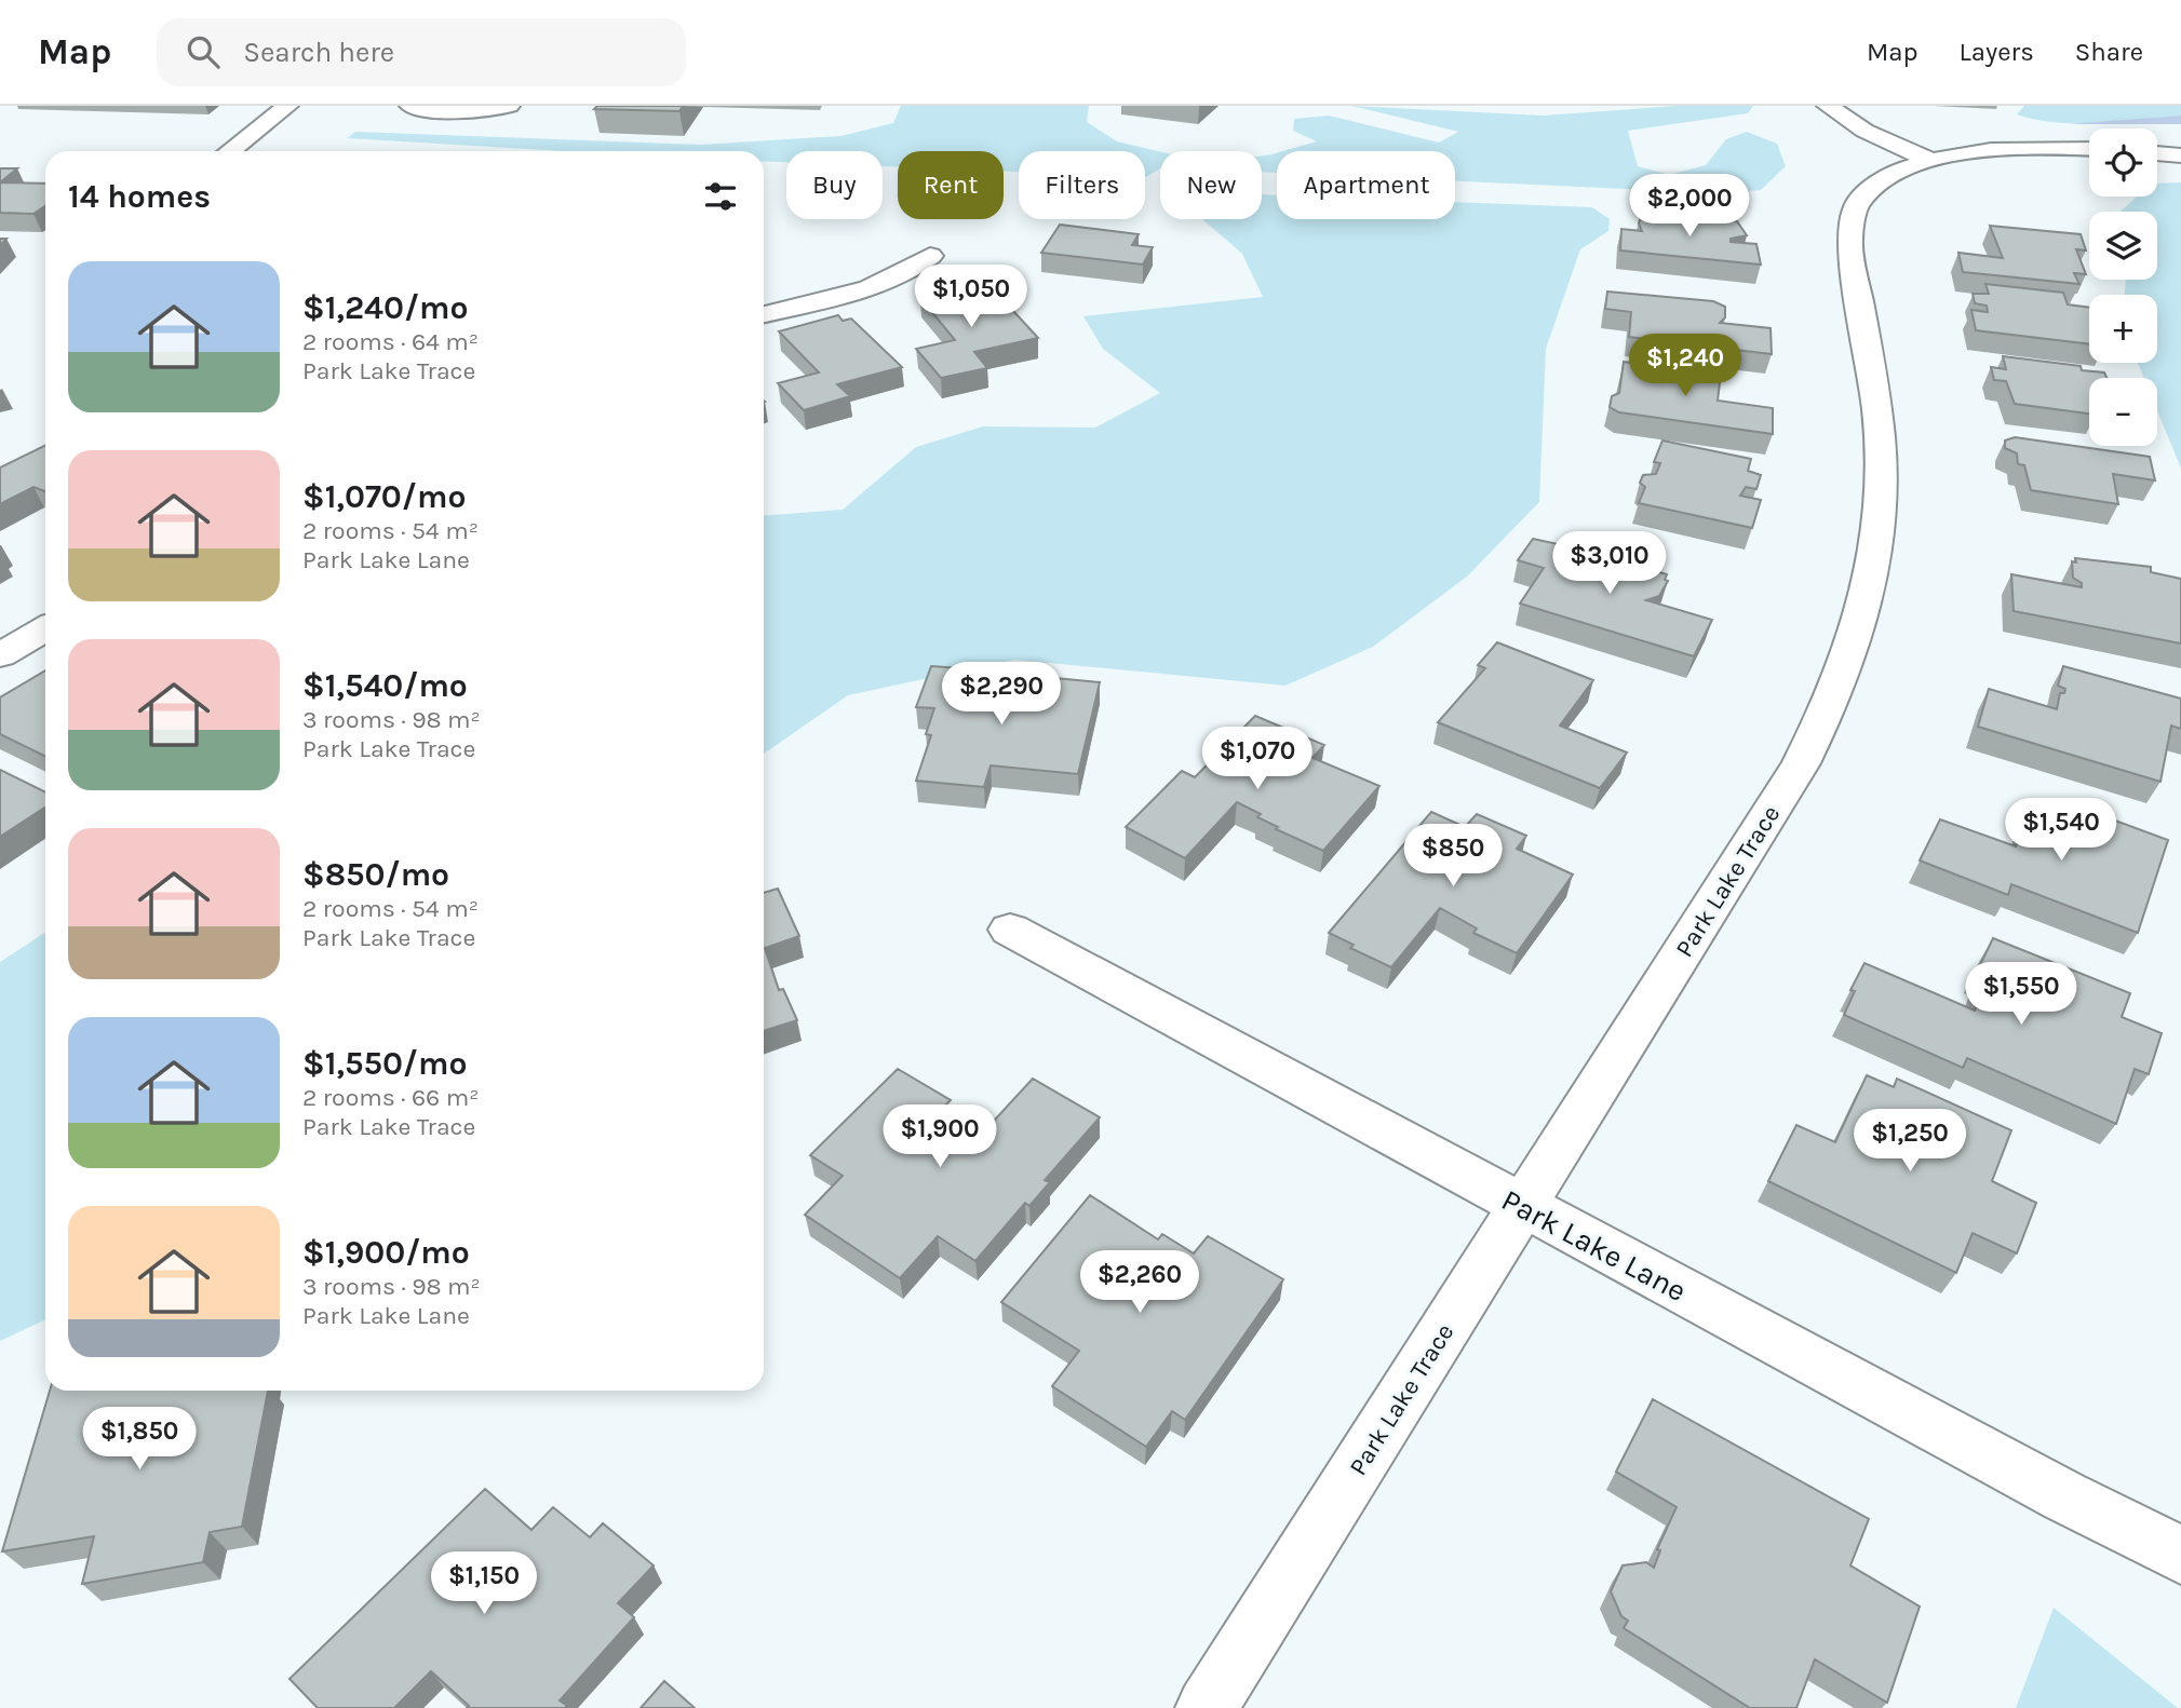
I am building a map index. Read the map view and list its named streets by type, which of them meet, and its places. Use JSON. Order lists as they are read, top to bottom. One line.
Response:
{"streets":{"street":["Park Lake Trace","Park Lake Lane"]},"crossings":[["Park Lake Trace","Park Lake Lane"]],"page":{"header":"Map","search":"Search here","nav":["Map","Layers","Share"],"map_buttons":["+","−"],"chip":["Buy","Rent","Filters","New","Apartment"],"heading":"14 homes","price":["$2,000","$1,050","$1,240","$3,010","$2,290","$1,070","$1,540","$850","$1,550","$1,900","$1,250","$2,260","$1,850","$1,150"],"list":[{"name":"$1,240/mo","note":"2 rooms · 64 m² · Park Lake Trace"},{"name":"$1,070/mo","note":"2 rooms · 54 m² · Park Lake Lane"},{"name":"$1,540/mo","note":"3 rooms · 98 m² · Park Lake Trace"},{"name":"$850/mo","note":"2 rooms · 54 m² · Park Lake Trace"},{"name":"$1,550/mo","note":"2 rooms · 66 m² · Park Lake Trace"},{"name":"$1,900/mo","note":"3 rooms · 98 m² · Park Lake Lane"}]}}
